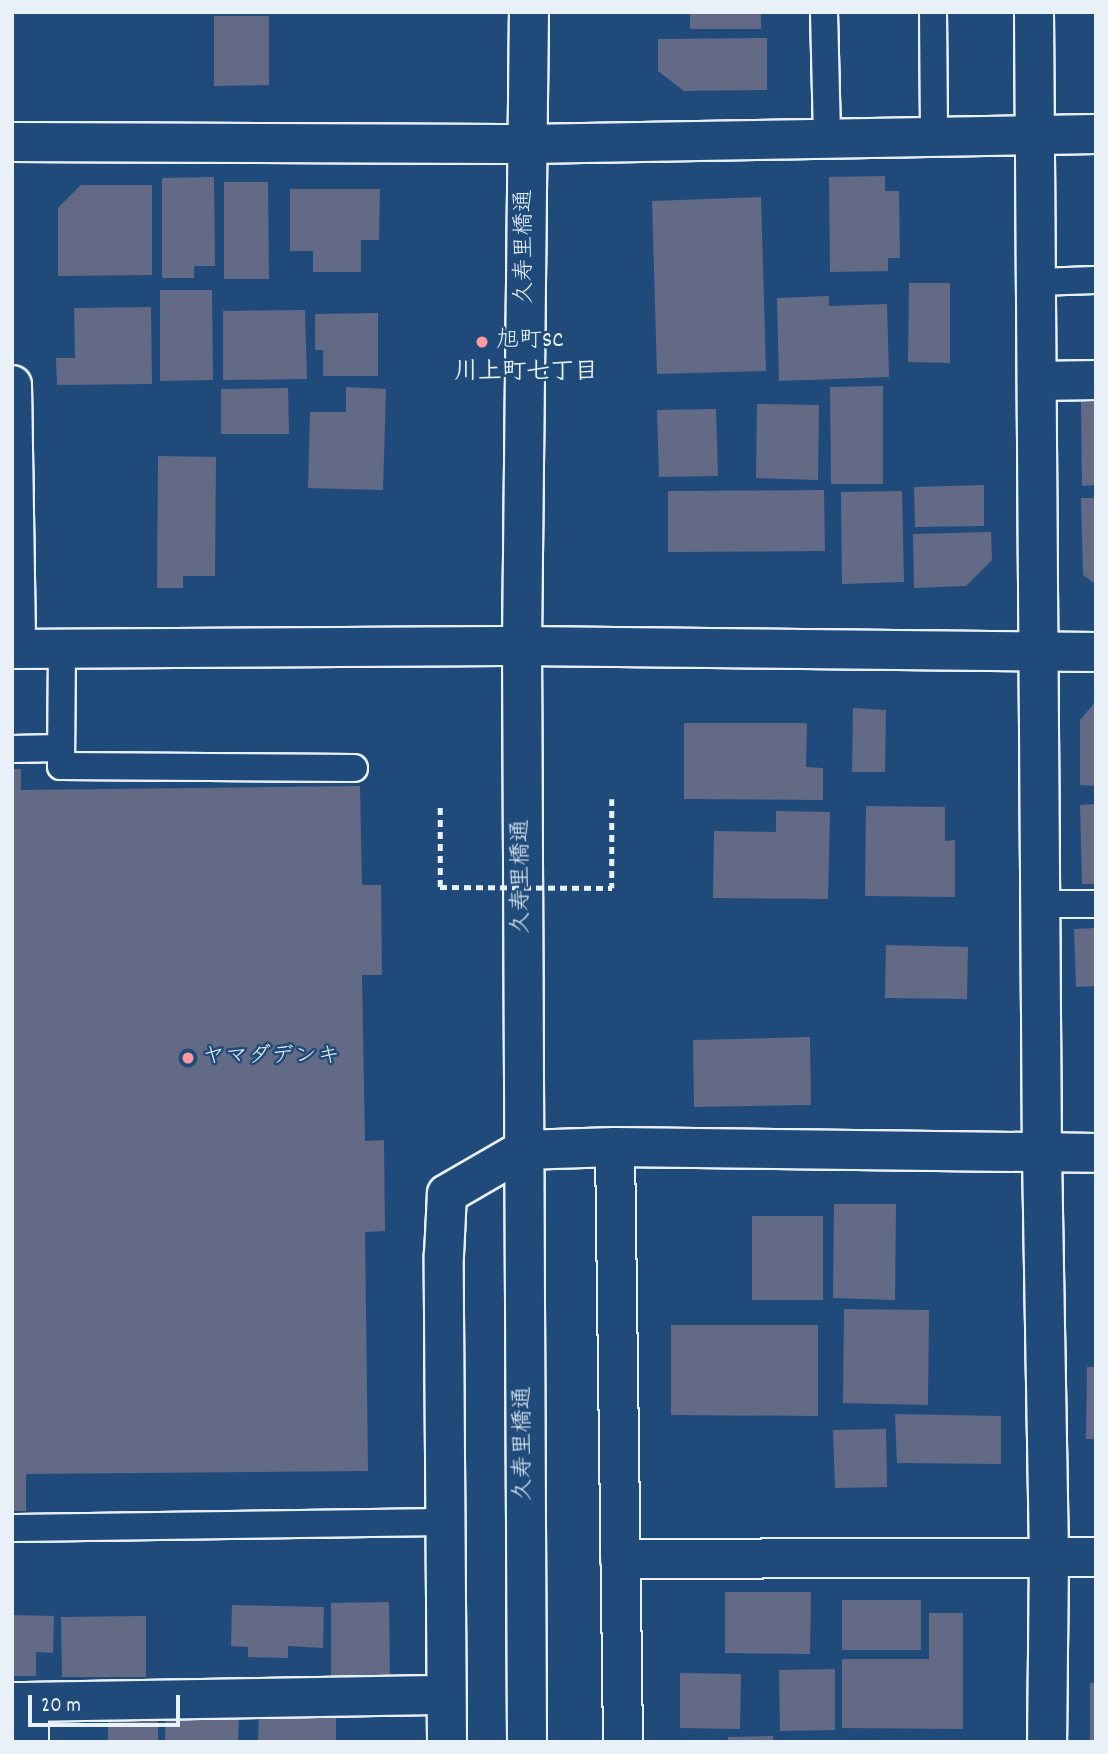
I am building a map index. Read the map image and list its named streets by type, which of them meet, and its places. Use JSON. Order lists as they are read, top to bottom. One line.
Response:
{"streets":{"street":["久寿里橋通"]},"districts":["川上町七丁目"],"places":["旭町SC","ヤマダデンキ"],"scale_bar":"20 m"}
